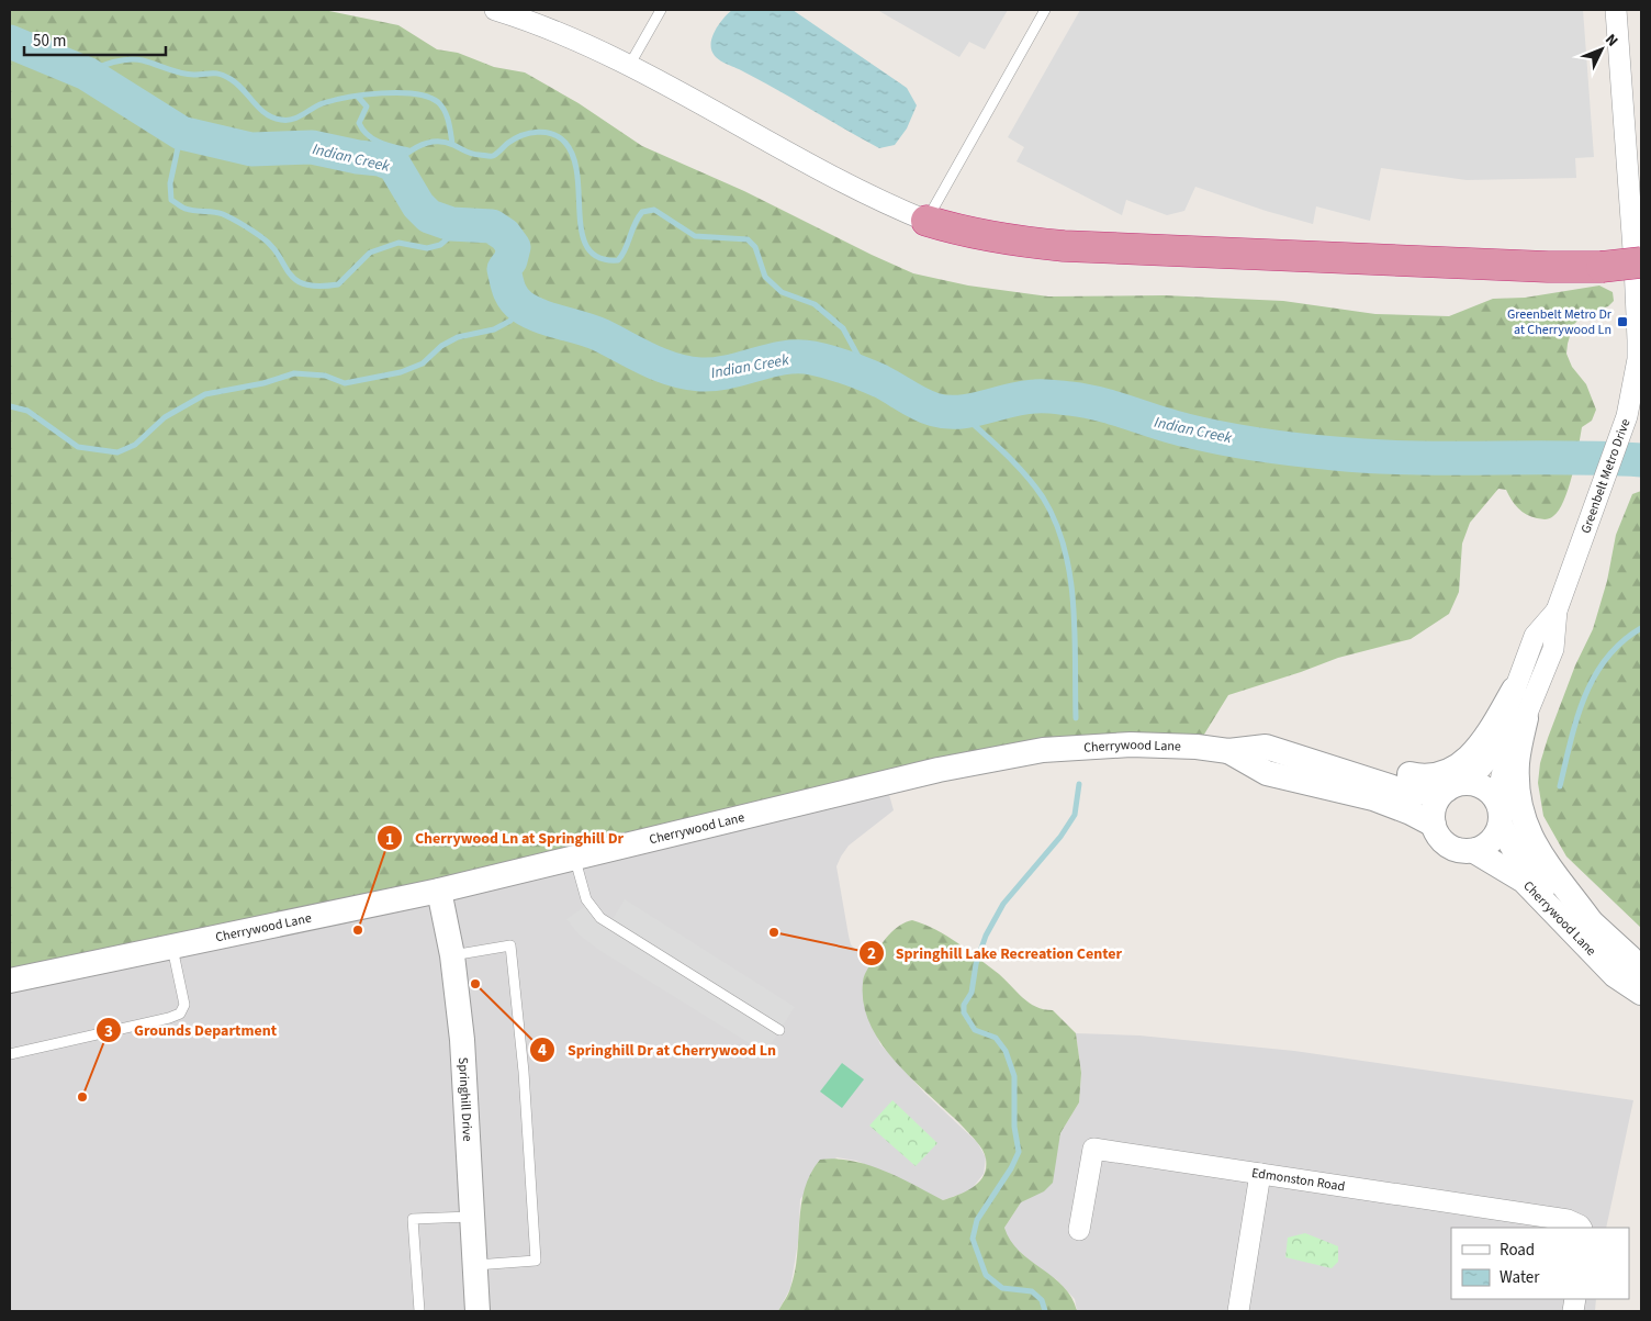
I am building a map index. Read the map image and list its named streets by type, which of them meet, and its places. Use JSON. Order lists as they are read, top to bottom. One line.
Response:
{"streets":{"street":["Greenbelt Metro Drive","Cherrywood Lane","Springhill Drive","Edmonston Road"]},"crossings":[["Greenbelt Metro Drive","Cherrywood Lane"],["Cherrywood Lane","Springhill Drive"]],"water":["Indian Creek"],"places":{"transit":["Greenbelt Metro Dr at Cherrywood Ln"],"other":["Cherrywood Ln at Springhill Dr","Springhill Lake Recreation Center","Springhill Dr at Cherrywood Ln","Grounds Department"]},"legend":["Road","Water"],"scale_bar":"50 m","north":"top right"}
